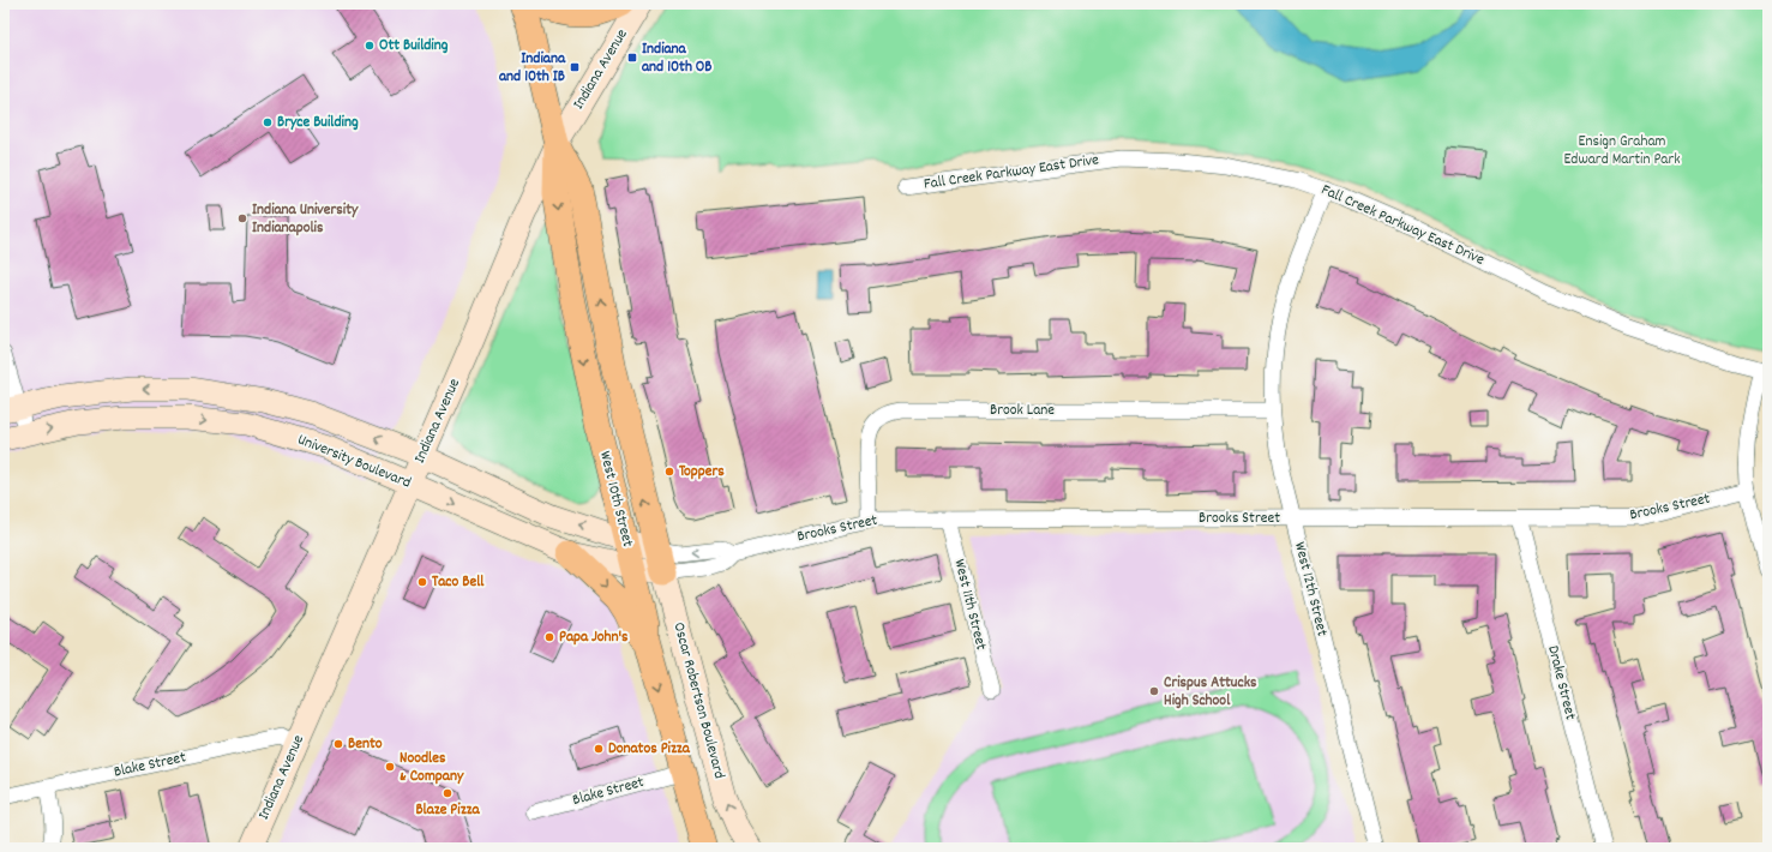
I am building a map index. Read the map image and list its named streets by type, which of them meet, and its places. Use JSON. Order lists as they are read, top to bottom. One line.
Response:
{"streets":{"main road":["West 10th Street"],"street":["Indiana Avenue","Fall Creek Parkway East Drive","Brook Lane","University Boulevard","Brooks Street","West 12th Street","West 11th Street","Drake Street","Oscar Robertson Boulevard","Blake Street"]},"crossings":[["Indiana Avenue","University Boulevard"],["Indiana Avenue","West 10th Street"],["Indiana Avenue","Blake Street"],["Fall Creek Parkway East Drive","West 12th Street"],["Brook Lane","Brooks Street"],["Brook Lane","West 12th Street"],["University Boulevard","West 10th Street"],["University Boulevard","Brooks Street"],["University Boulevard","Oscar Robertson Boulevard"],["West 10th Street","Brooks Street"],["West 10th Street","Oscar Robertson Boulevard"],["West 10th Street","Blake Street"],["Brooks Street","West 12th Street"],["Brooks Street","West 11th Street"],["Brooks Street","Drake Street"],["Brooks Street","Oscar Robertson Boulevard"]],"one_way":["Oscar Robertson Boulevard"],"parks":["Ensign Graham Edward Martin Park"],"places":{"other":["Ott Building","Bryce Building","Indiana University Indianapolis","Toppers","Taco Bell","Papa John's","Crispus Attucks High School","Bento","Donatos Pizza","Noodles & Company","Blaze Pizza"],"transit":["Indiana and 10th OB","Indiana and 10th IB"]}}
